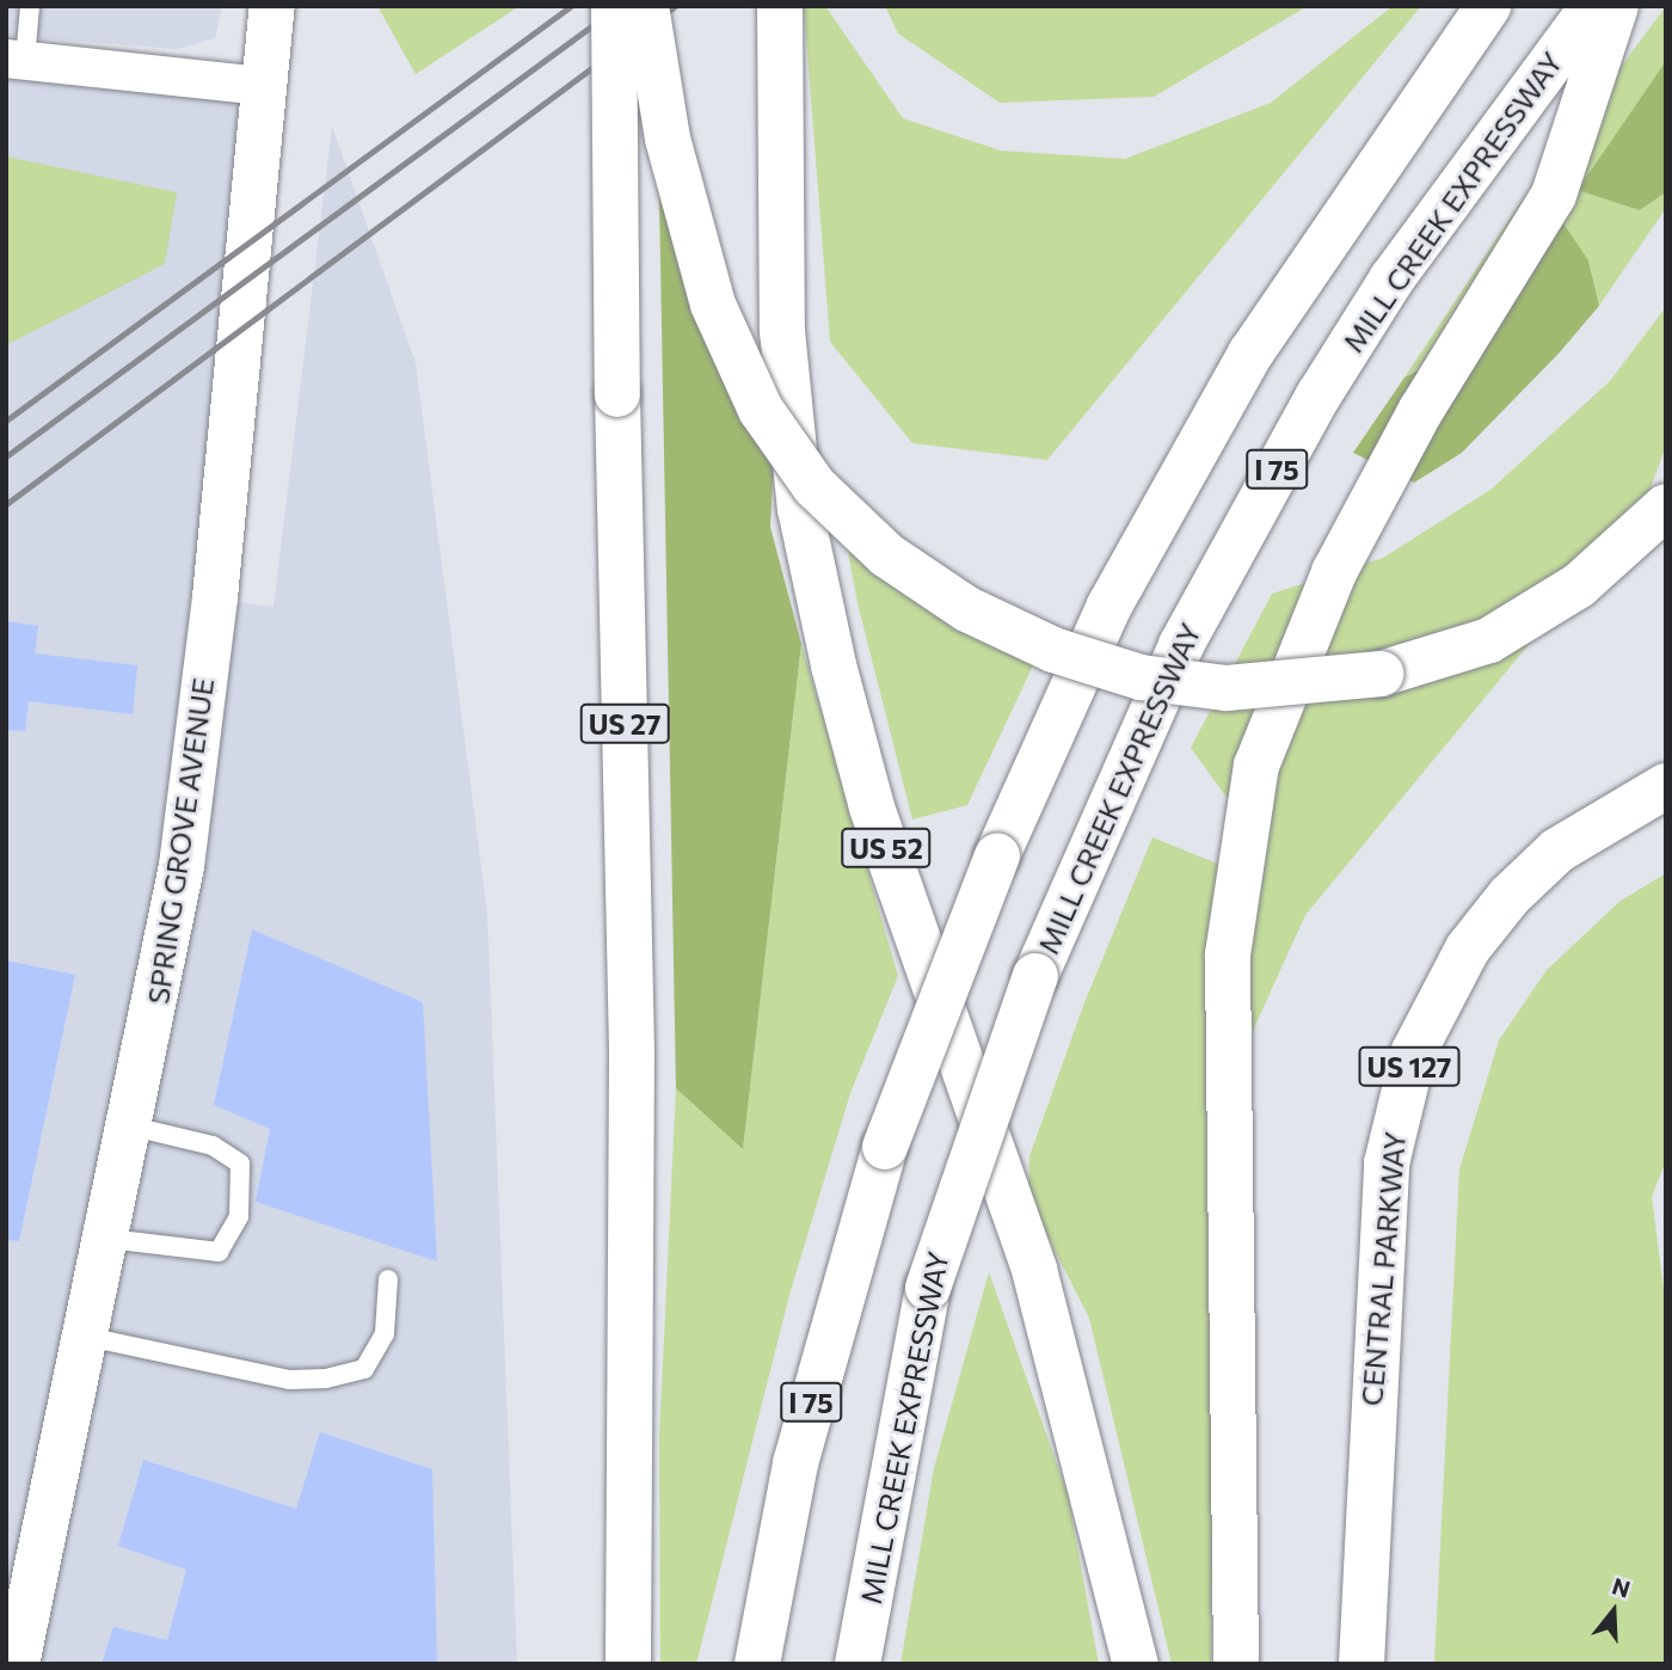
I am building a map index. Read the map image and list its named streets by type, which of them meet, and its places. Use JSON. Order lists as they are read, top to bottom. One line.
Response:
{"streets":{"main road":["MILL CREEK EXPRESSWAY","I 75","US 27","SPRING GROVE AVENUE","US 52","US 127","CENTRAL PARKWAY"]},"north":"top"}
